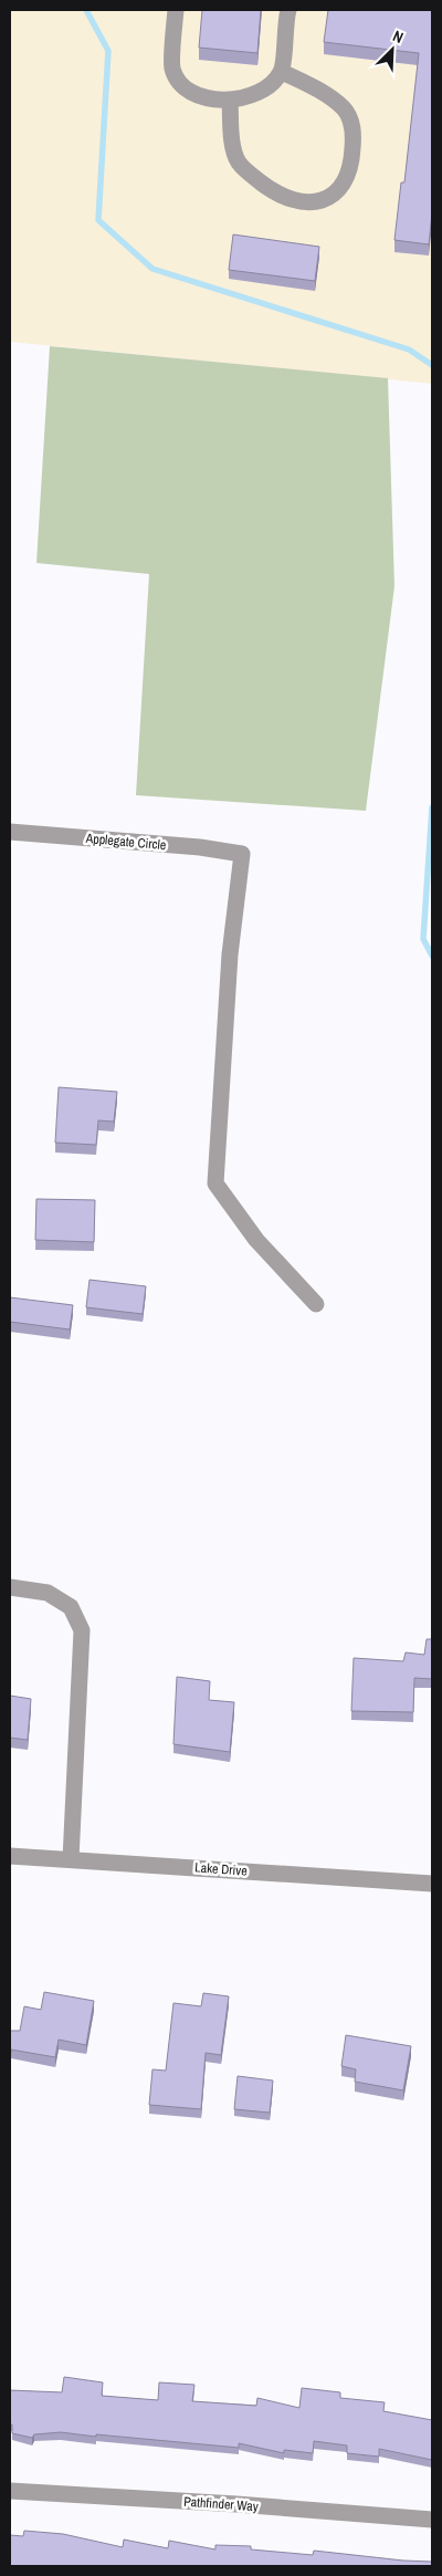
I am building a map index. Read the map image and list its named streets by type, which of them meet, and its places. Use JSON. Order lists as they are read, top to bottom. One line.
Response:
{"streets":{"street":["Applegate Circle","Lake Drive","Pathfinder Way"]},"north":"top right"}
